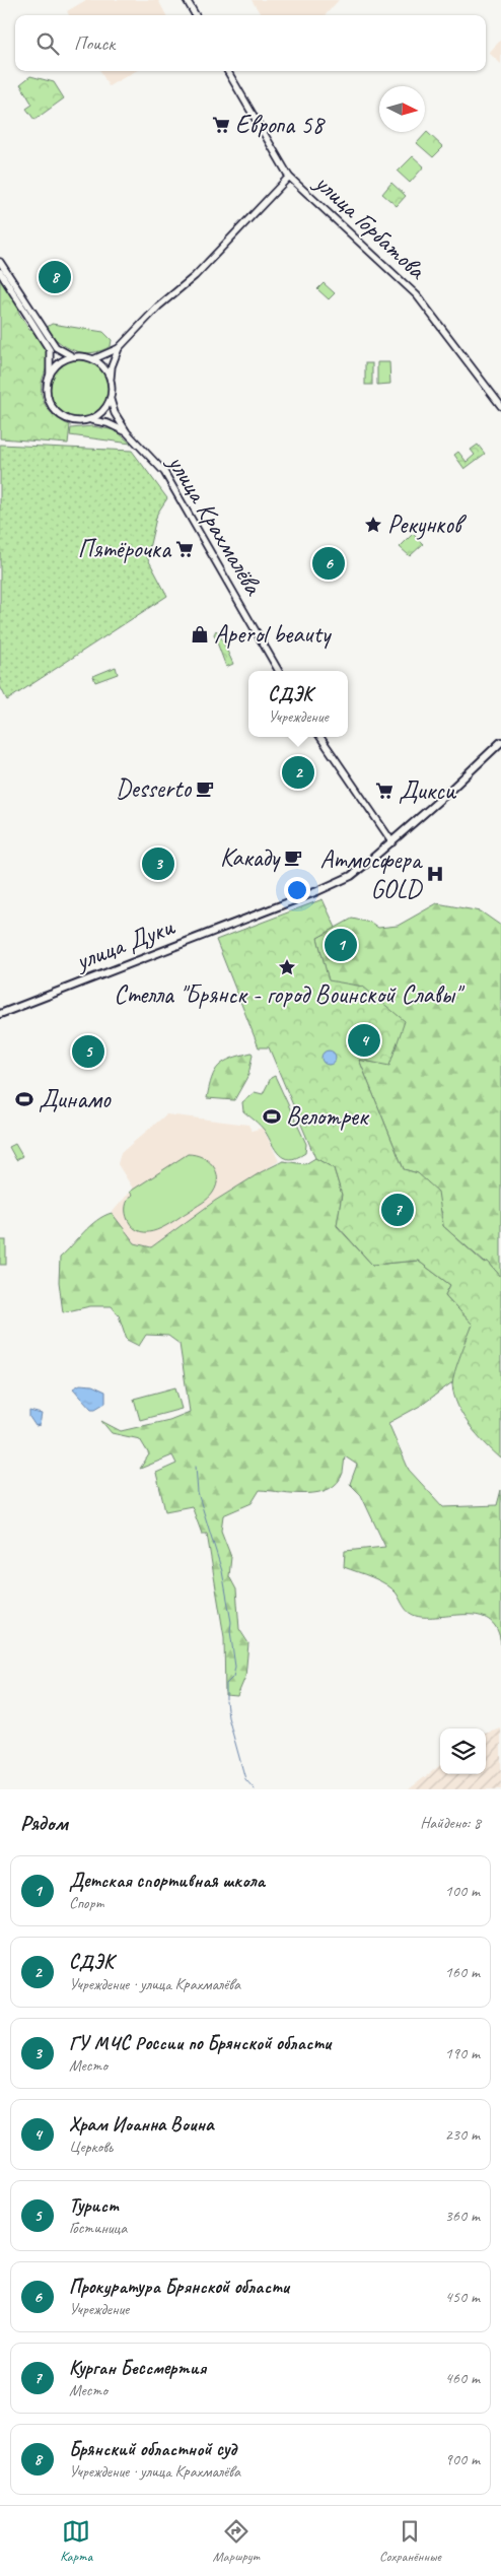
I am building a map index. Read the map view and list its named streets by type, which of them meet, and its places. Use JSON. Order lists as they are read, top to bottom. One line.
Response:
{"streets":{"main road":["улица Горбатова","улица Крахмалёва","улица Дуки"]},"places":{"supermarket":["Европа 58","Пятёрочка","Дикси"],"place":["Рекунков","Стелла \"Брянск - город Воинской Славы\""],"shop":["Aperol beauty"],"cafe":["Desserto","Какаду"],"hospital":["Атмосфера GOLD"],"sports":["Динамо","Велотрек"]},"north":"right","page":{"search":"Поиск","pins":["8","6","2","3","1","4","5","7"],"popup":["СДЭК","Учреждение"],"heading":["Рядом","Найдено: 8"],"list":[{"mark":"1","name":"Детская спортивная школа","note":"Спорт","value":"100 m"},{"mark":"2","name":"СДЭК","note":"Учреждение · улица Крахмалёва","value":"160 m"},{"mark":"3","name":"ГУ МЧС России по Брянской области","note":"Место","value":"190 m"},{"mark":"4","name":"Храм Иоанна Воина","note":"Церковь","value":"230 m"},{"mark":"5","name":"Турист","note":"Гостиница","value":"360 m"},{"mark":"6","name":"Прокуратура Брянской области","note":"Учреждение","value":"450 m"},{"mark":"7","name":"Курган Бессмертия","note":"Место","value":"460 m"},{"mark":"8","name":"Брянский областной суд","note":"Учреждение · улица Крахмалёва","value":"900 m"}],"nav":["Карта","Маршрут","Сохранённые"]}}
